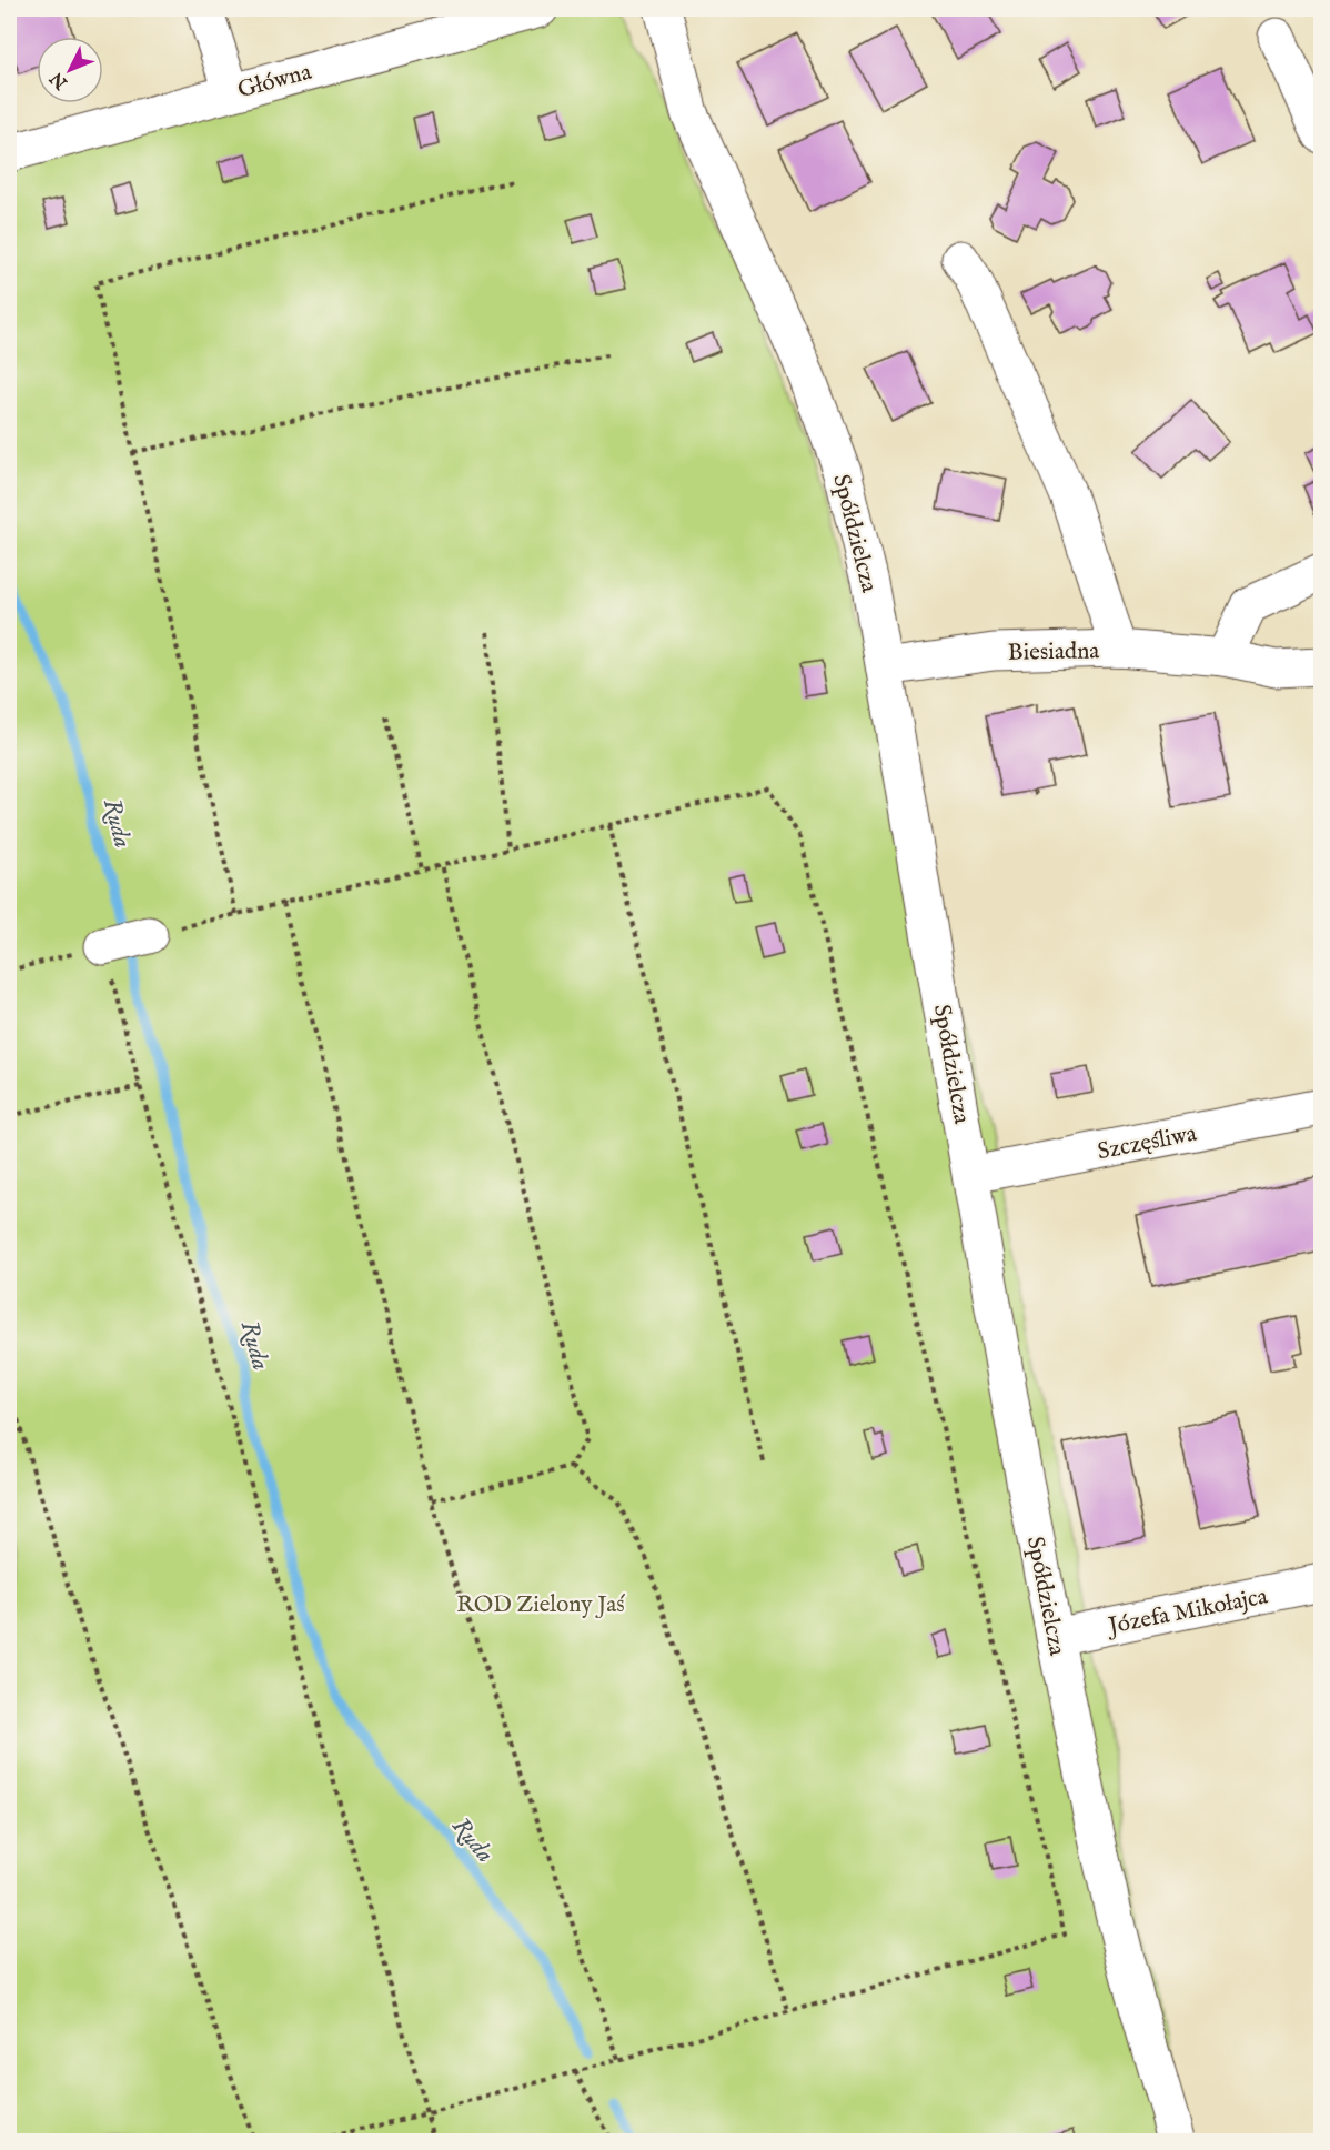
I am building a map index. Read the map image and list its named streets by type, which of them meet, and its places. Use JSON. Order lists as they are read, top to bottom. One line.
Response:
{"streets":{"street":["Główna","Spółdzielcza","Biesiadna","Szczęśliwa","Józefa Mikołajca"]},"crossings":[["Spółdzielcza","Biesiadna"],["Spółdzielcza","Szczęśliwa"],["Spółdzielcza","Józefa Mikołajca"]],"water":["Ruda"],"parks":["ROD Zielony Jaś"],"north":"bottom left"}
